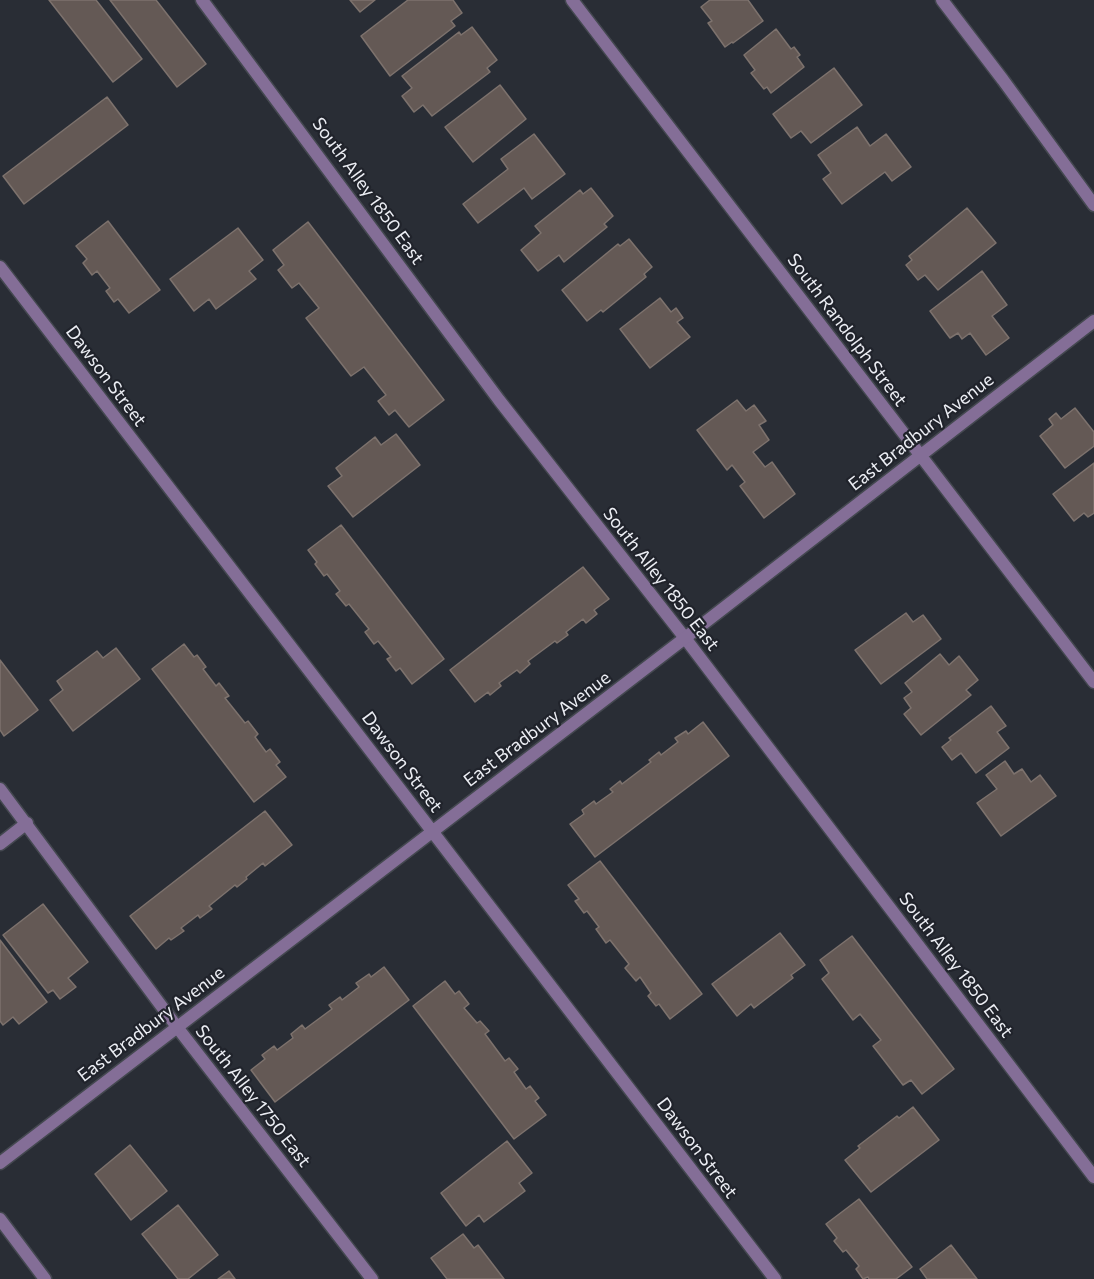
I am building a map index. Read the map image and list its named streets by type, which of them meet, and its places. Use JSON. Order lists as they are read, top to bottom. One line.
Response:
{"streets":{"street":["South Alley 1850 East","South Randolph Street","Dawson Street","East Bradbury Avenue","South Alley 1750 East"]},"crossings":[["South Alley 1850 East","East Bradbury Avenue"],["South Randolph Street","East Bradbury Avenue"],["Dawson Street","East Bradbury Avenue"],["East Bradbury Avenue","South Alley 1750 East"]]}
